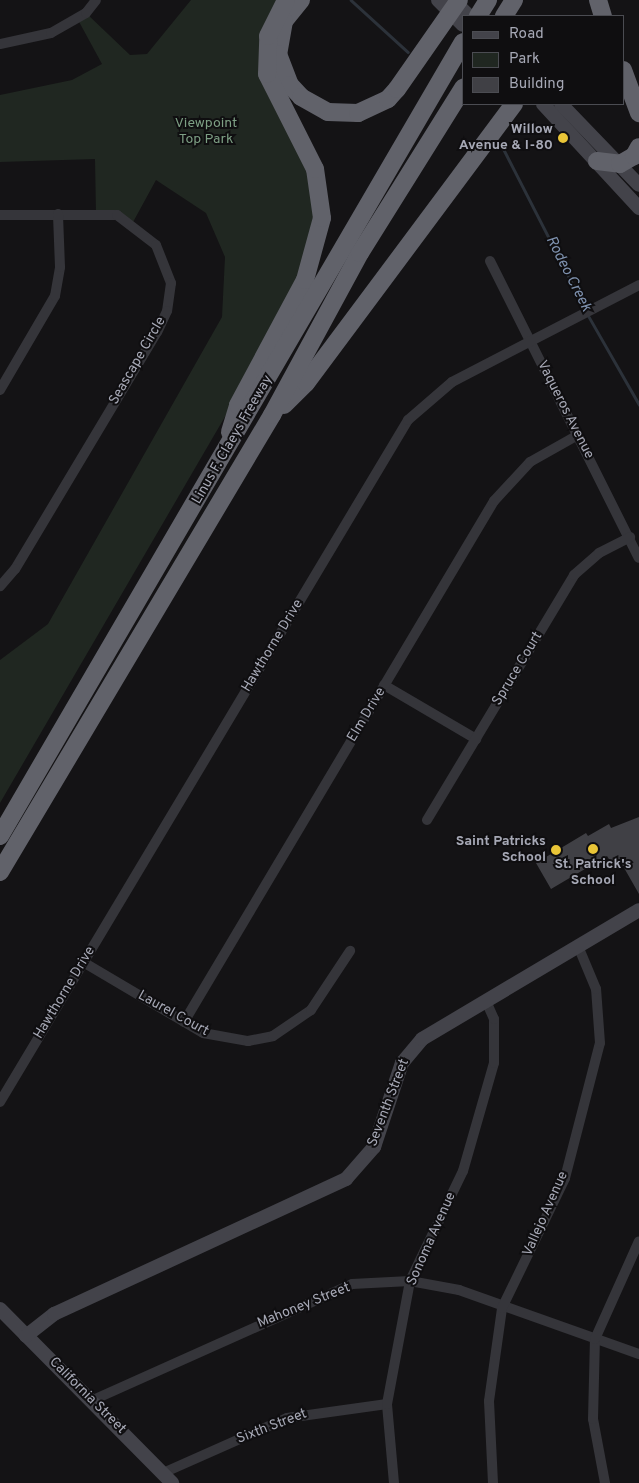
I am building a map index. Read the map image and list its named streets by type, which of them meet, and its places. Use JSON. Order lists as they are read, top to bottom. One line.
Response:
{"streets":{"highway":["Linus F. Claeys Freeway"],"street":["Seascape Circle","Vaqueros Avenue","Hawthorne Drive","Spruce Court","Elm Drive","Laurel Court","Seventh Street","Vallejo Avenue","Sonoma Avenue","Mahoney Street","California Street","Sixth Street"]},"crossings":[["Vaqueros Avenue","Hawthorne Drive"],["Vaqueros Avenue","Spruce Court"],["Vaqueros Avenue","Elm Drive"],["Hawthorne Drive","Laurel Court"],["Elm Drive","Laurel Court"],["Seventh Street","Vallejo Avenue"],["Seventh Street","Sonoma Avenue"],["Seventh Street","California Street"],["Vallejo Avenue","Mahoney Street"],["Sonoma Avenue","Mahoney Street"],["Sonoma Avenue","Sixth Street"],["Mahoney Street","California Street"],["California Street","Sixth Street"]],"water":["Rodeo Creek"],"parks":["Viewpoint Top Park"],"places":["Willow Avenue & I-80","St. Patrick's School","Saint Patricks School"],"legend":["Road","Park","Building"]}
